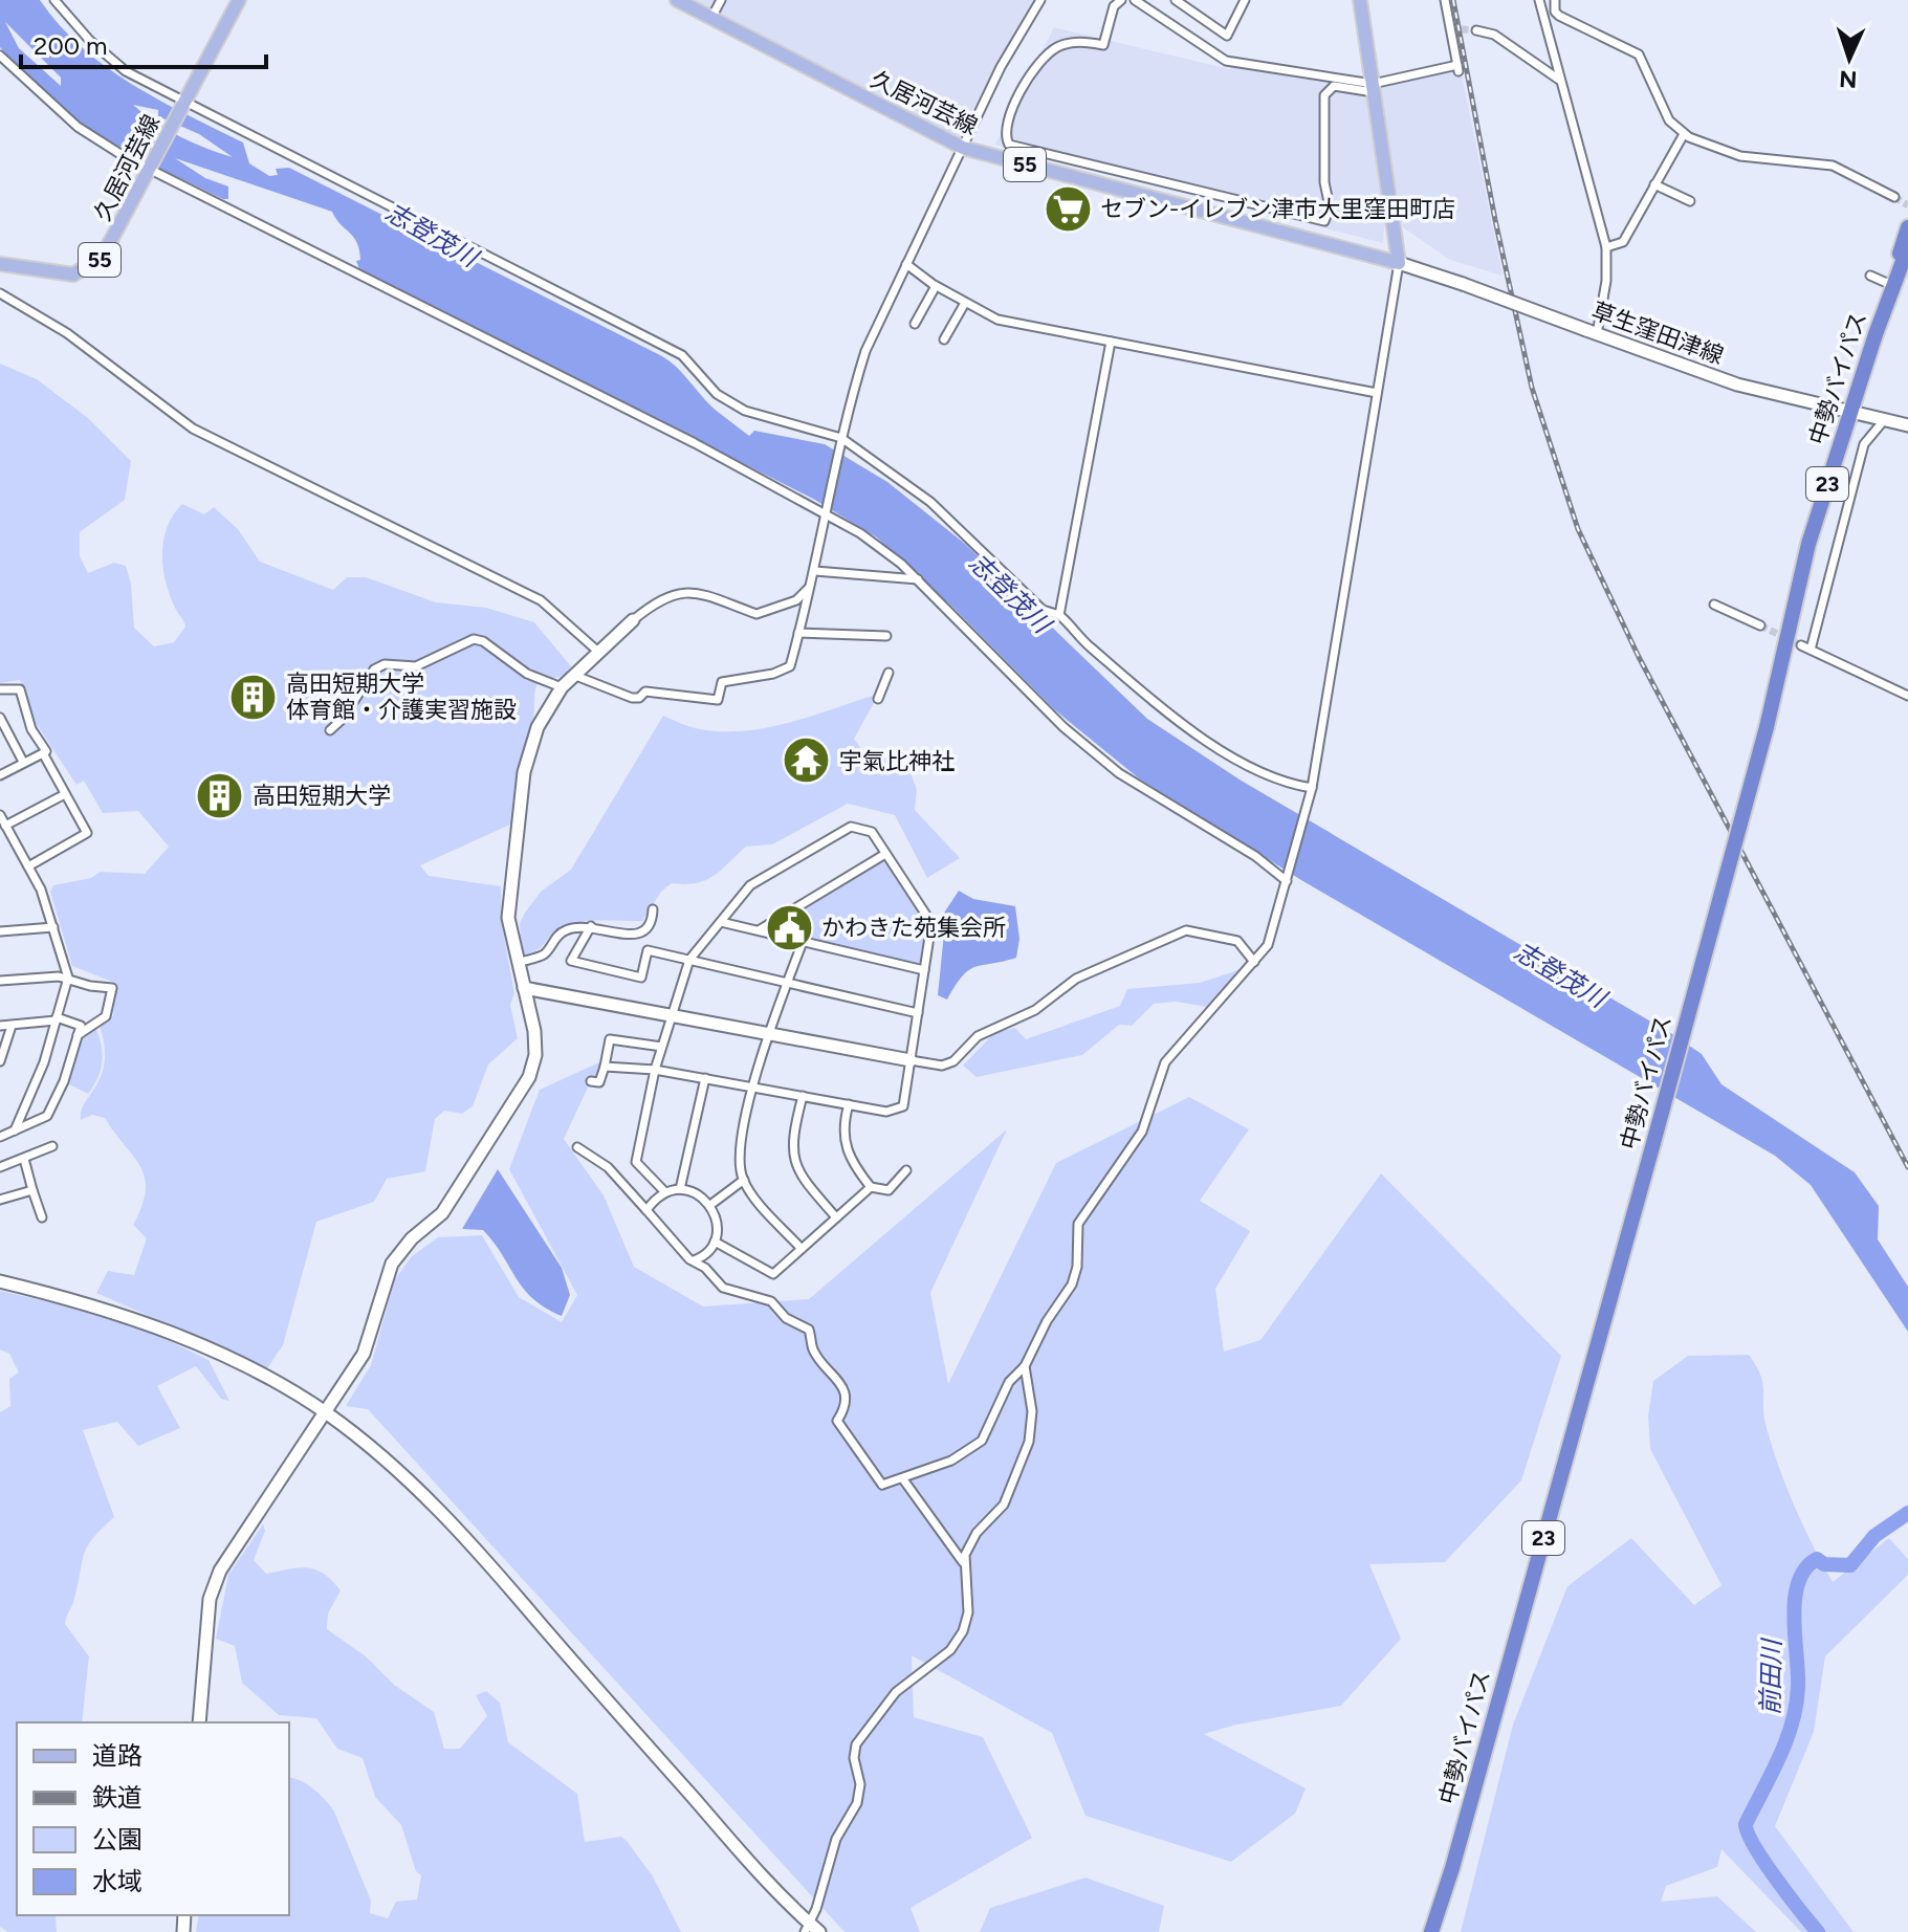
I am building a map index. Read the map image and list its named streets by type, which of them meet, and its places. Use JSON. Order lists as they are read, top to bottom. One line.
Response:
{"streets":{"highway":["中勢バイパス","23"],"main road":["久居河芸線","55"],"street":["草生窪田津線"]},"crossings":[["久居河芸線","草生窪田津線"],["草生窪田津線","中勢バイパス"]],"water":["志登茂川","前田川"],"places":{"supermarket":["セブン-イレブン津市大里窪田町店"],"building":["高田短期大学 体育館・介護実習施設","高田短期大学"],"temple":["宇氣比神社"],"public building":["かわきた苑集会所"]},"legend":["道路","鉄道","公園","水域"],"scale_bar":"200 m","north":"bottom"}
